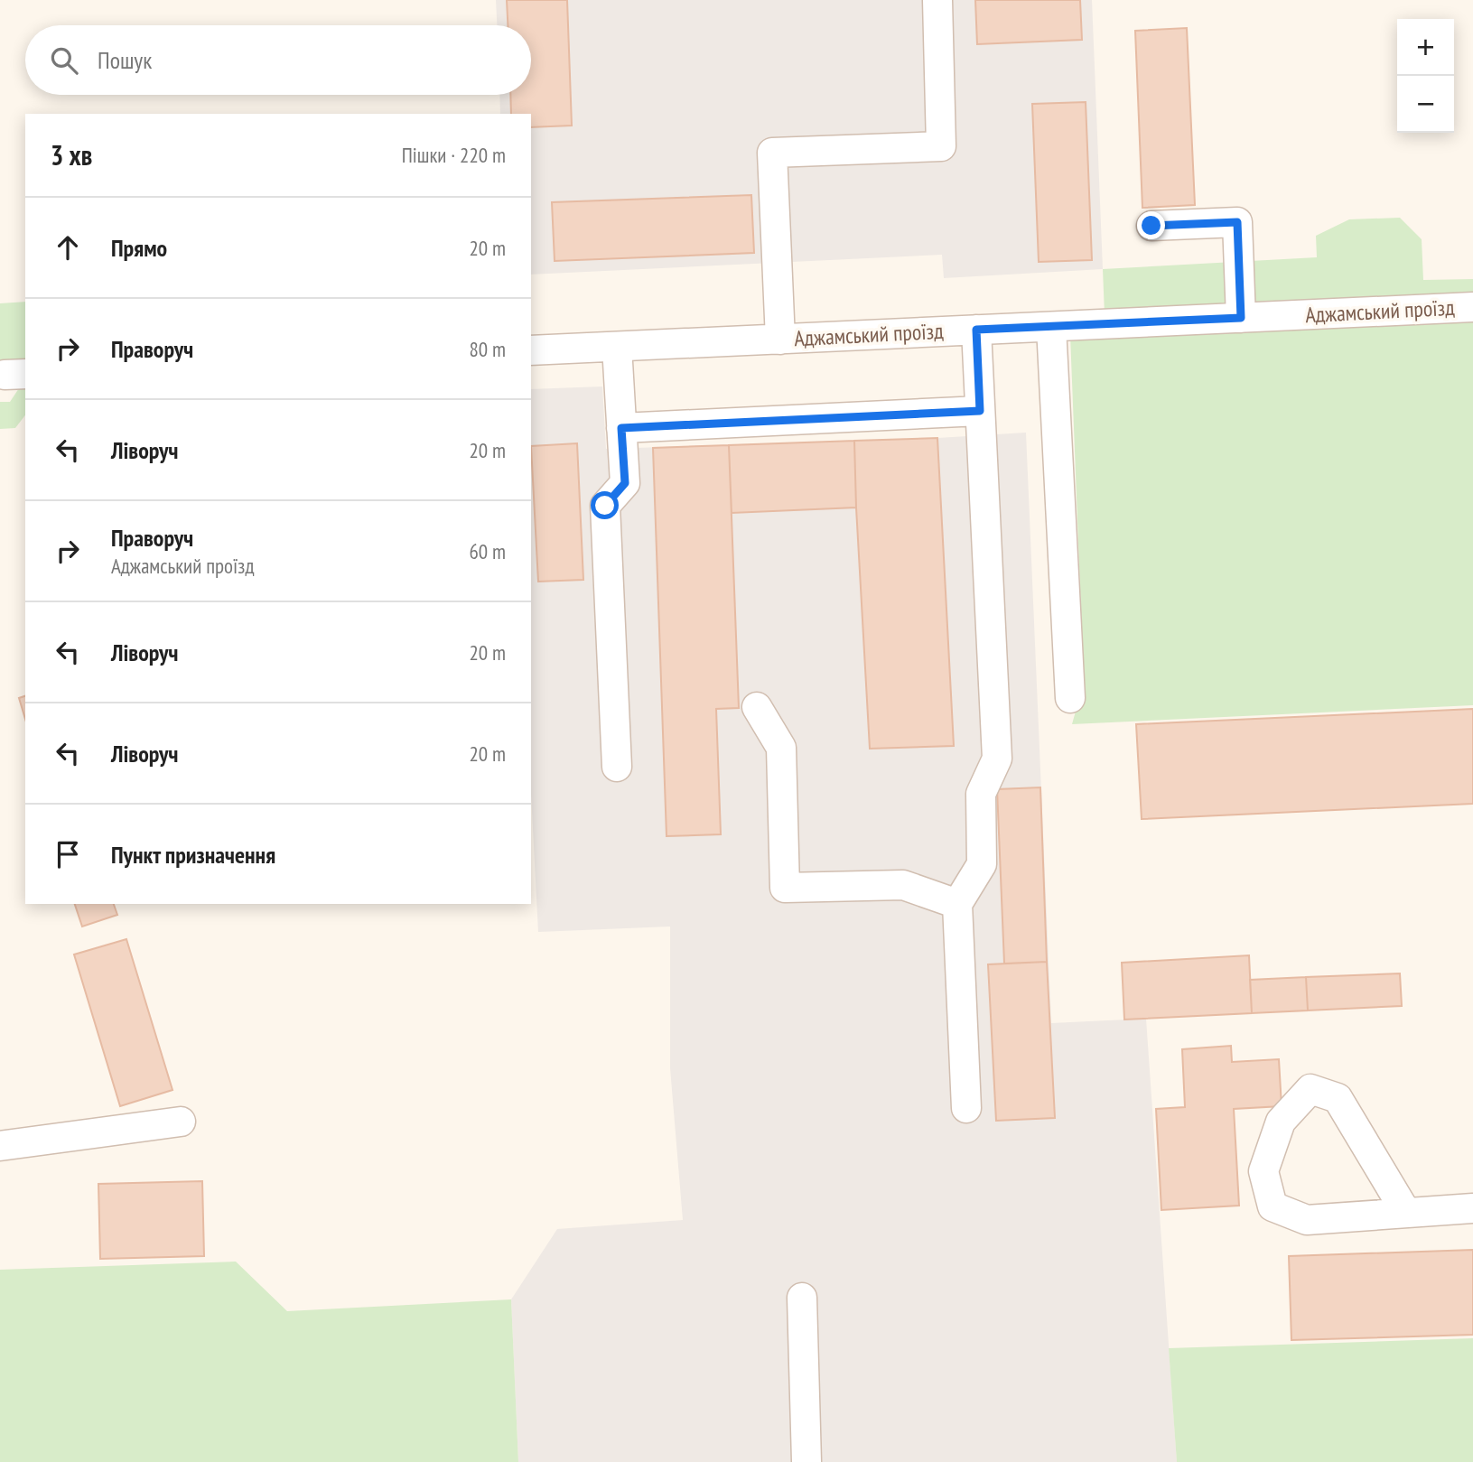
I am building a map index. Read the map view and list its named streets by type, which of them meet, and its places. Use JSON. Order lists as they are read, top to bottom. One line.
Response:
{"streets":{"street":["Аджамський проїзд"]},"page":{"map_buttons":["+","−"],"search":"Пошук","heading":["3 хв","Пішки · 220 m"],"list":[["Прямо","20 m"],["Праворуч","80 m"],["Ліворуч","20 m"],["Праворуч","Аджамський проїзд","60 m"],["Ліворуч","20 m"],["Ліворуч","20 m"],"Пункт призначення"]}}
